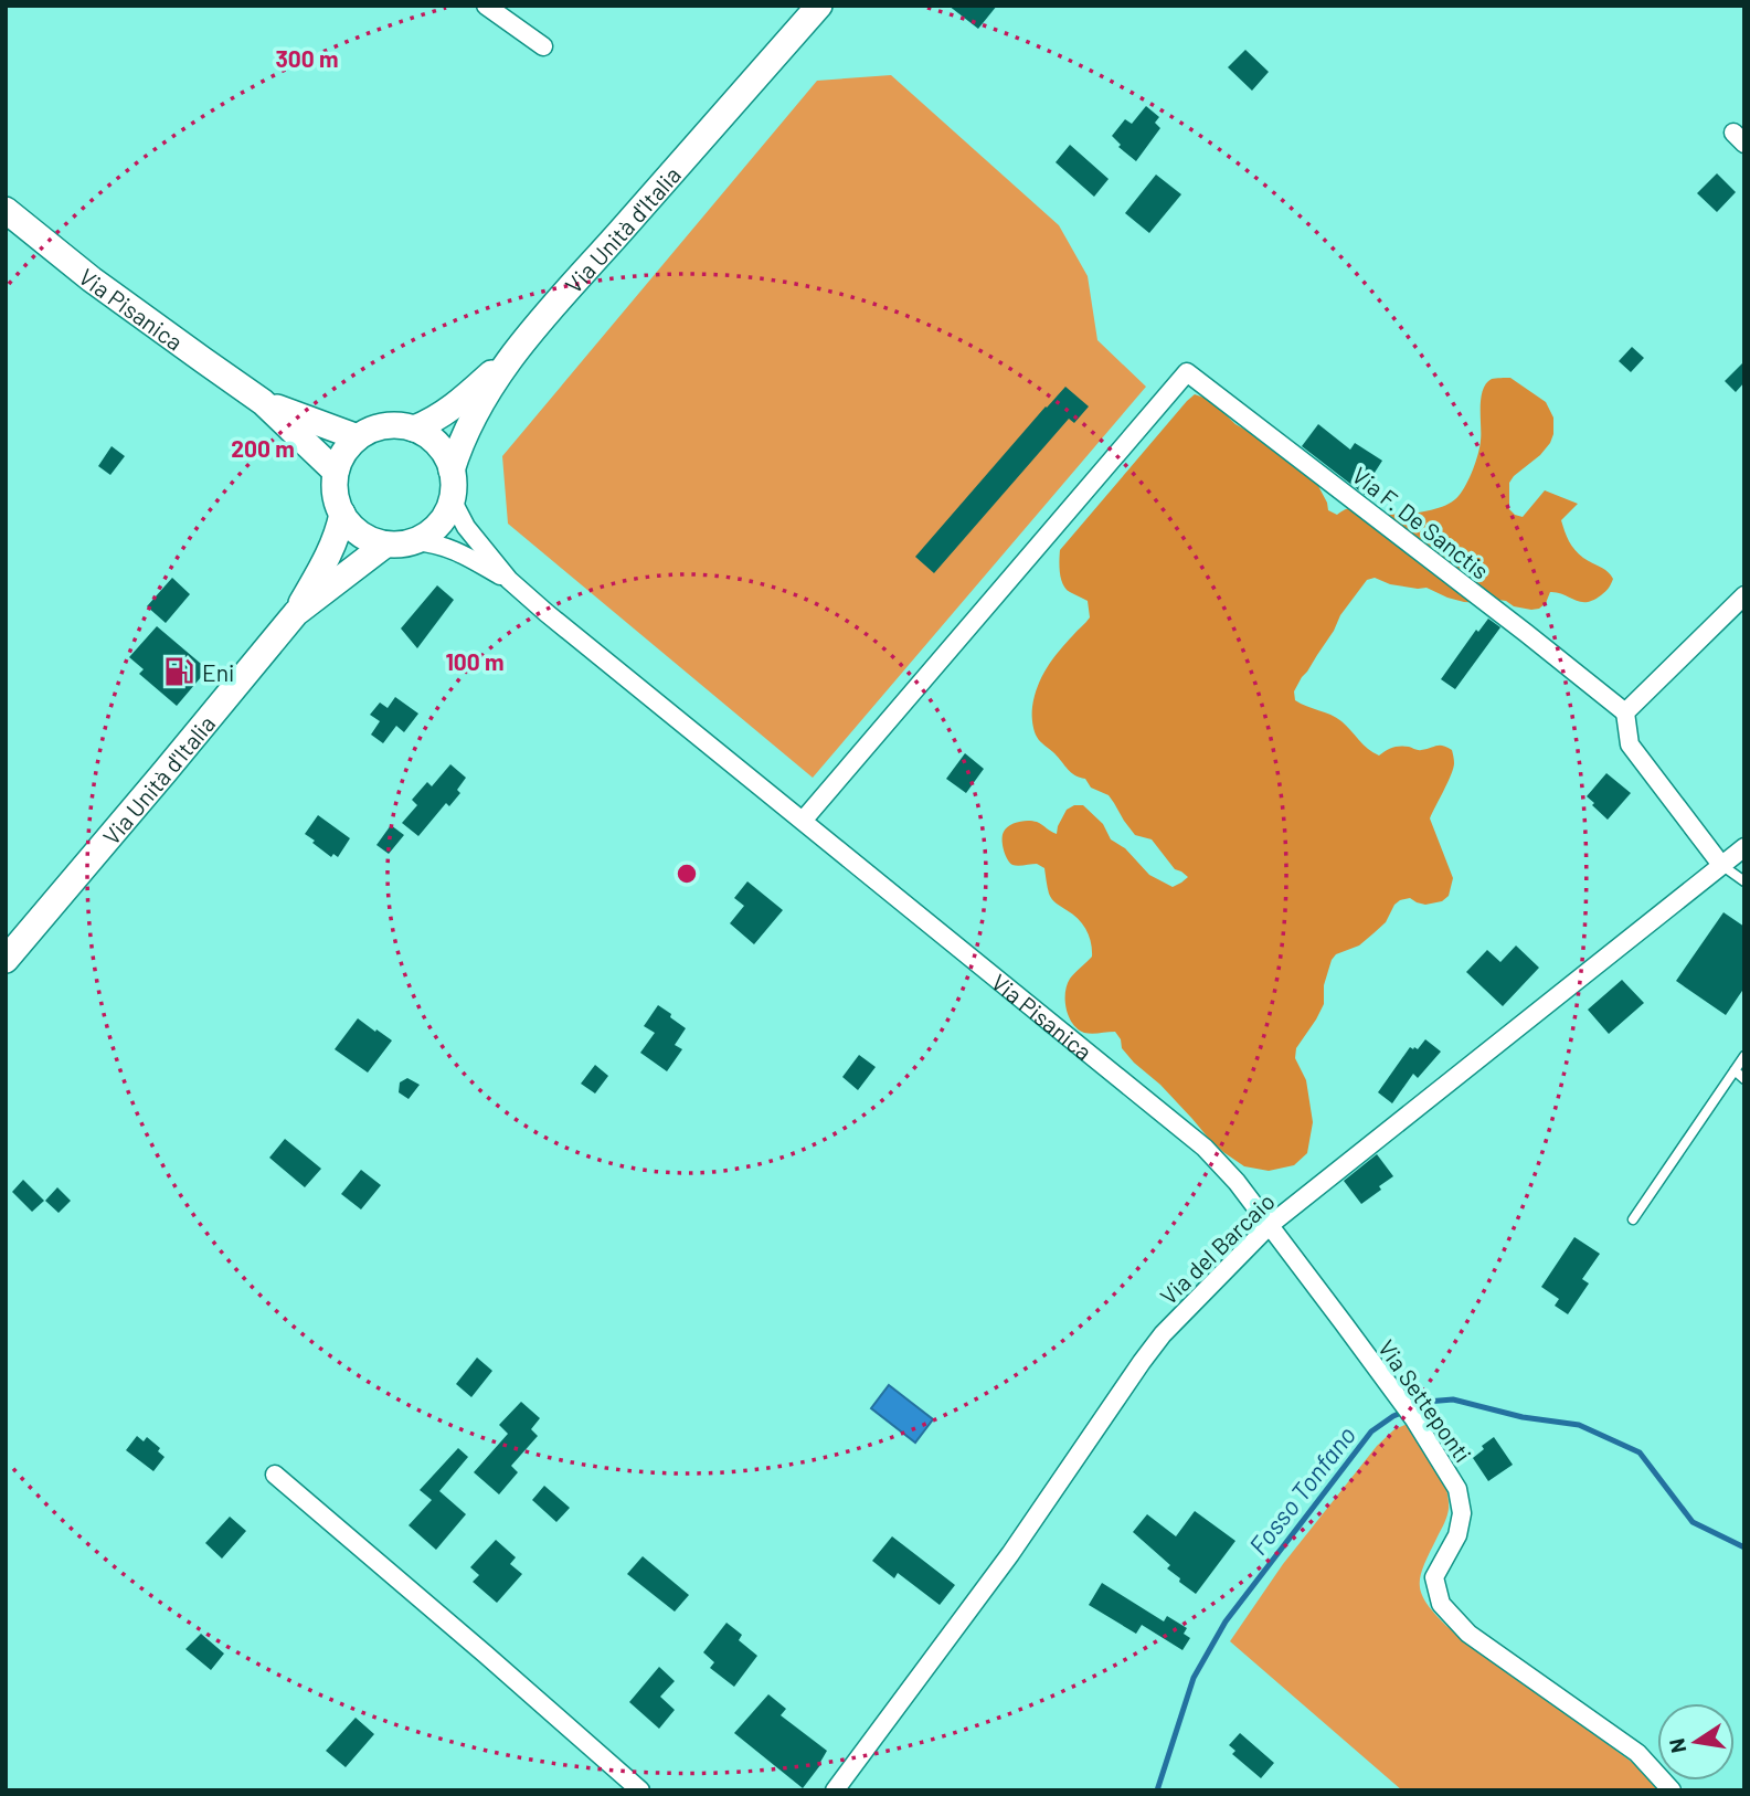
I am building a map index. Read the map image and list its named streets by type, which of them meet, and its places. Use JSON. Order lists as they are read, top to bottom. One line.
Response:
{"streets":{"main road":["Via Unità d'Italia","Via Pisanica"],"street":["Via F. De Sanctis","Via del Barcaio","Via Setteponti"]},"crossings":[["Via Unità d'Italia","Via Pisanica"],["Via Pisanica","Via F. De Sanctis"],["Via Pisanica","Via del Barcaio"],["Via Pisanica","Via Setteponti"],["Via del Barcaio","Via Setteponti"]],"water":["Fosso Tonfano"],"places":{"fuel station":["Eni"]},"north":"left","rings":["300 m","200 m","100 m"]}
